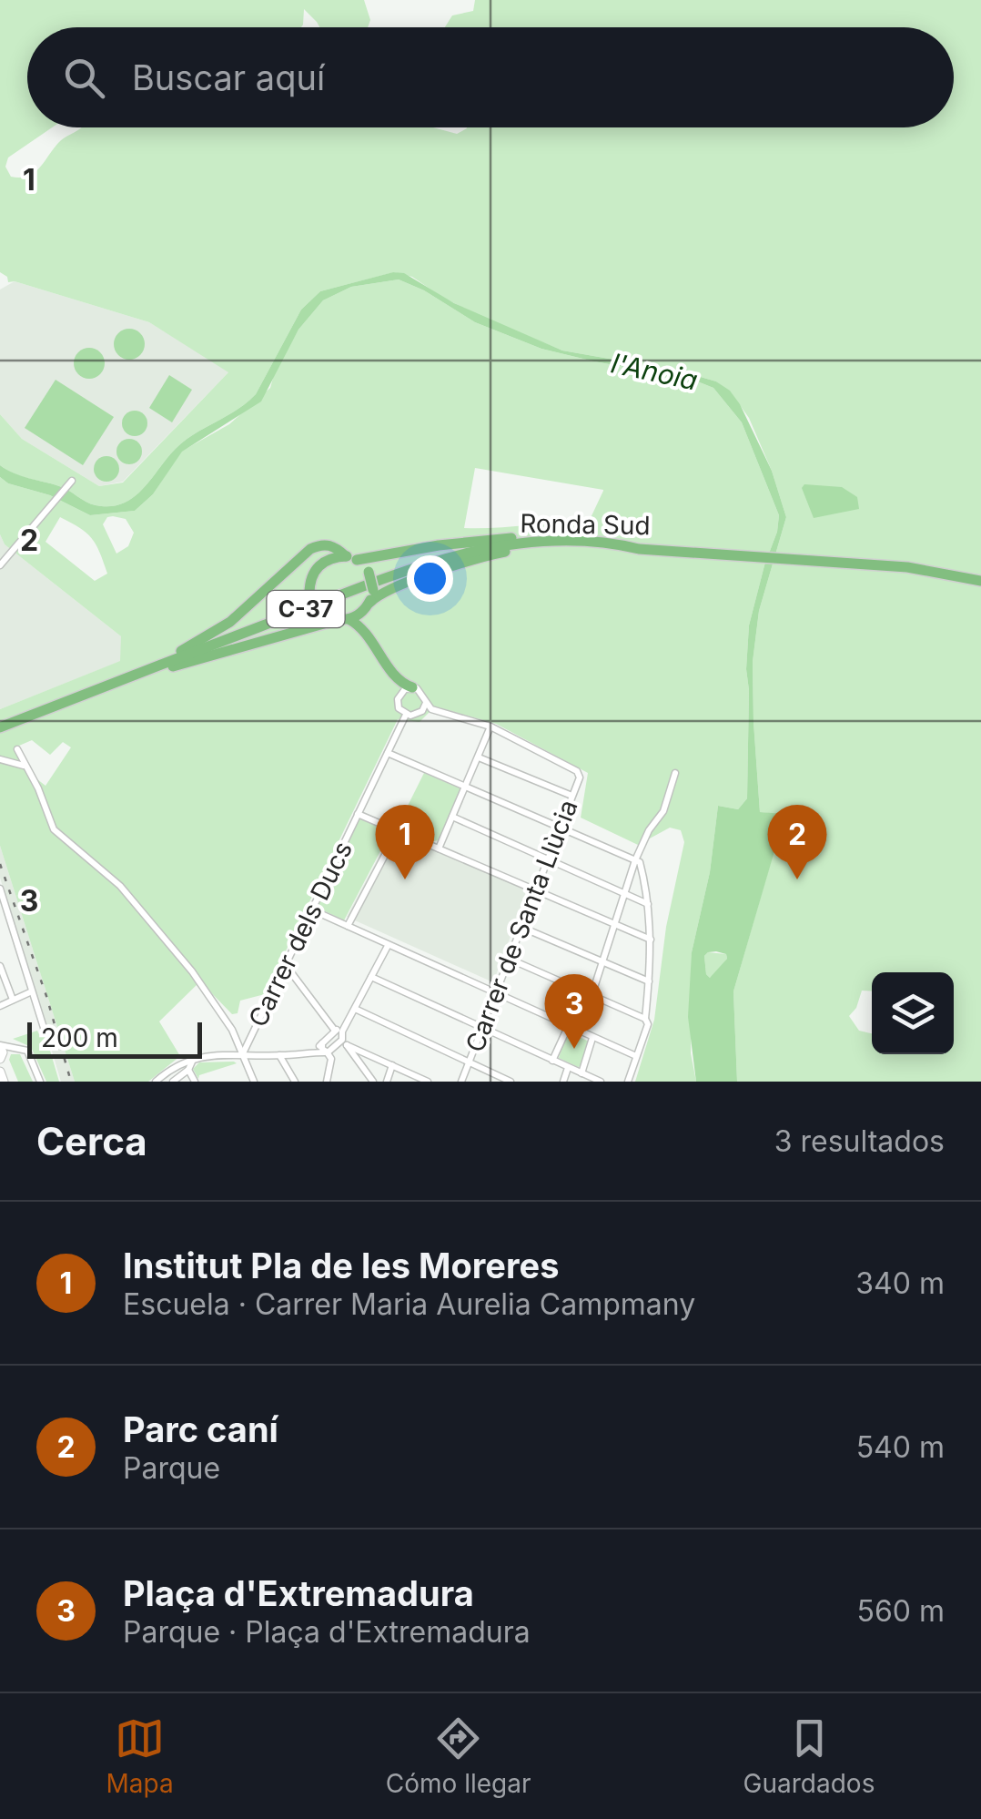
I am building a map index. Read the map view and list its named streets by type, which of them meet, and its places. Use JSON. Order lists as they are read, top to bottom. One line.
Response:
{"streets":{"highway":["Ronda Sud","C-37"],"street":["Carrer de Santa Llùcia","Carrer dels Ducs"]},"water":["l'Anoia"],"scale_bar":"200 m","page":{"search":"Buscar aquí","pins":["1","2","3"],"scale":"200 m","heading":["Cerca","3 resultados"],"list":[{"mark":"1","name":"Institut Pla de les Moreres","note":"Escuela · Carrer Maria Aurelia Campmany","value":"340 m"},{"mark":"2","name":"Parc caní","note":"Parque","value":"540 m"},{"mark":"3","name":"Plaça d'Extremadura","note":"Parque · Plaça d'Extremadura","value":"560 m"}],"nav":["Mapa","Cómo llegar","Guardados"]},"grid":{"rows":["1","2","3"]}}
